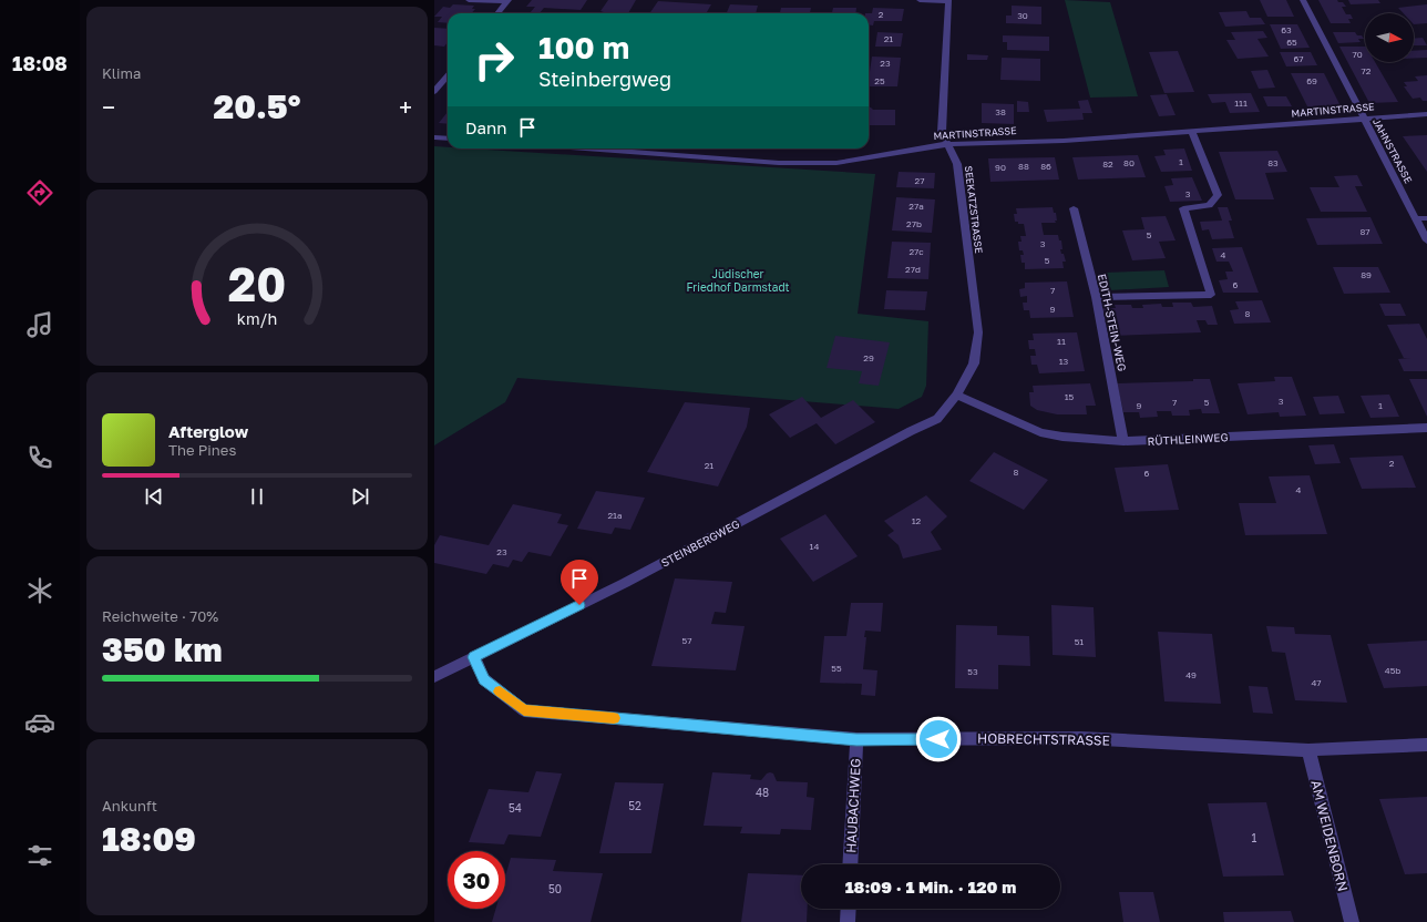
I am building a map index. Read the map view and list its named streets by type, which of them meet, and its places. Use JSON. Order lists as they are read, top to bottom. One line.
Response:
{"streets":{"street":["MARTINSTRASSE","JAHNSTRASSE","SEEKATZSTRASSE","EDITH-STEIN-WEG","RÜTHLEINWEG","STEINBERGWEG","HOBRECHTSTRASSE","HAUBACHWEG","AM WEIDENBORN"]},"crossings":[["MARTINSTRASSE","JAHNSTRASSE"],["MARTINSTRASSE","SEEKATZSTRASSE"],["SEEKATZSTRASSE","RÜTHLEINWEG"],["SEEKATZSTRASSE","STEINBERGWEG"],["EDITH-STEIN-WEG","RÜTHLEINWEG"],["RÜTHLEINWEG","STEINBERGWEG"],["STEINBERGWEG","HOBRECHTSTRASSE"],["HOBRECHTSTRASSE","HAUBACHWEG"],["HOBRECHTSTRASSE","AM WEIDENBORN"]],"parks":["Jüdischer Friedhof Darmstadt"],"house_numbers":["2","30","63","21","65","70","67","23","72","25","69","111","38","1","80","83","82","88","86","90","27","3","27a","27b","87","5","3","27c","4","5","27d","89","6","7","9","8","11","29","13","15","3","7","5","9","1","2","21","8","6","4","21a","12","14","23","57","51","55","45b","53","49","47","48","52","54","1","50"],"north":"right","page":{"tabs":"18:08","tile":["Klima",["Reichweite · 70%","350 km"],["Ankunft","18:09"]],"turn":["100 m","Steinbergweg"],"heat":["−","20.5°","+"],"then":"Dann","song":["Afterglow","The Pines"],"limit":"30","trip":"18:09 · 1 Min. · 120 m","gauge":["20","km/h"]}}
